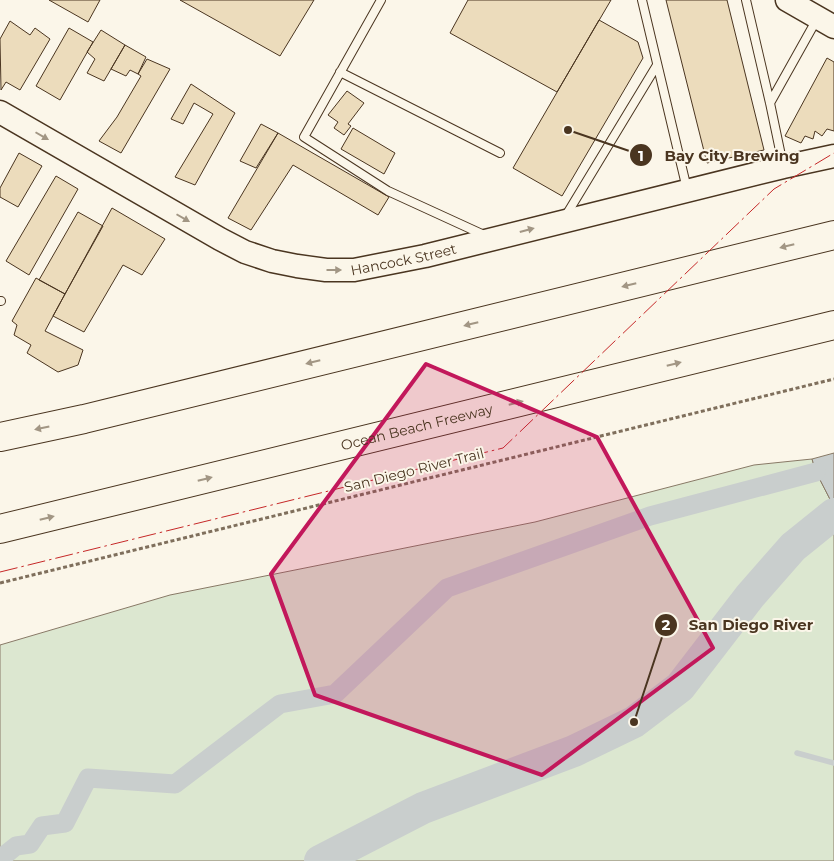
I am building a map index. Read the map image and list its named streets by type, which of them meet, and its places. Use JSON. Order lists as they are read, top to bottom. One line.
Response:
{"streets":{"highway":["Ocean Beach Freeway"],"street":["Hancock Street"],"path":["San Diego River Trail"]},"one_way":["Hancock Street"],"places":["Bay City Brewing","San Diego River"]}
